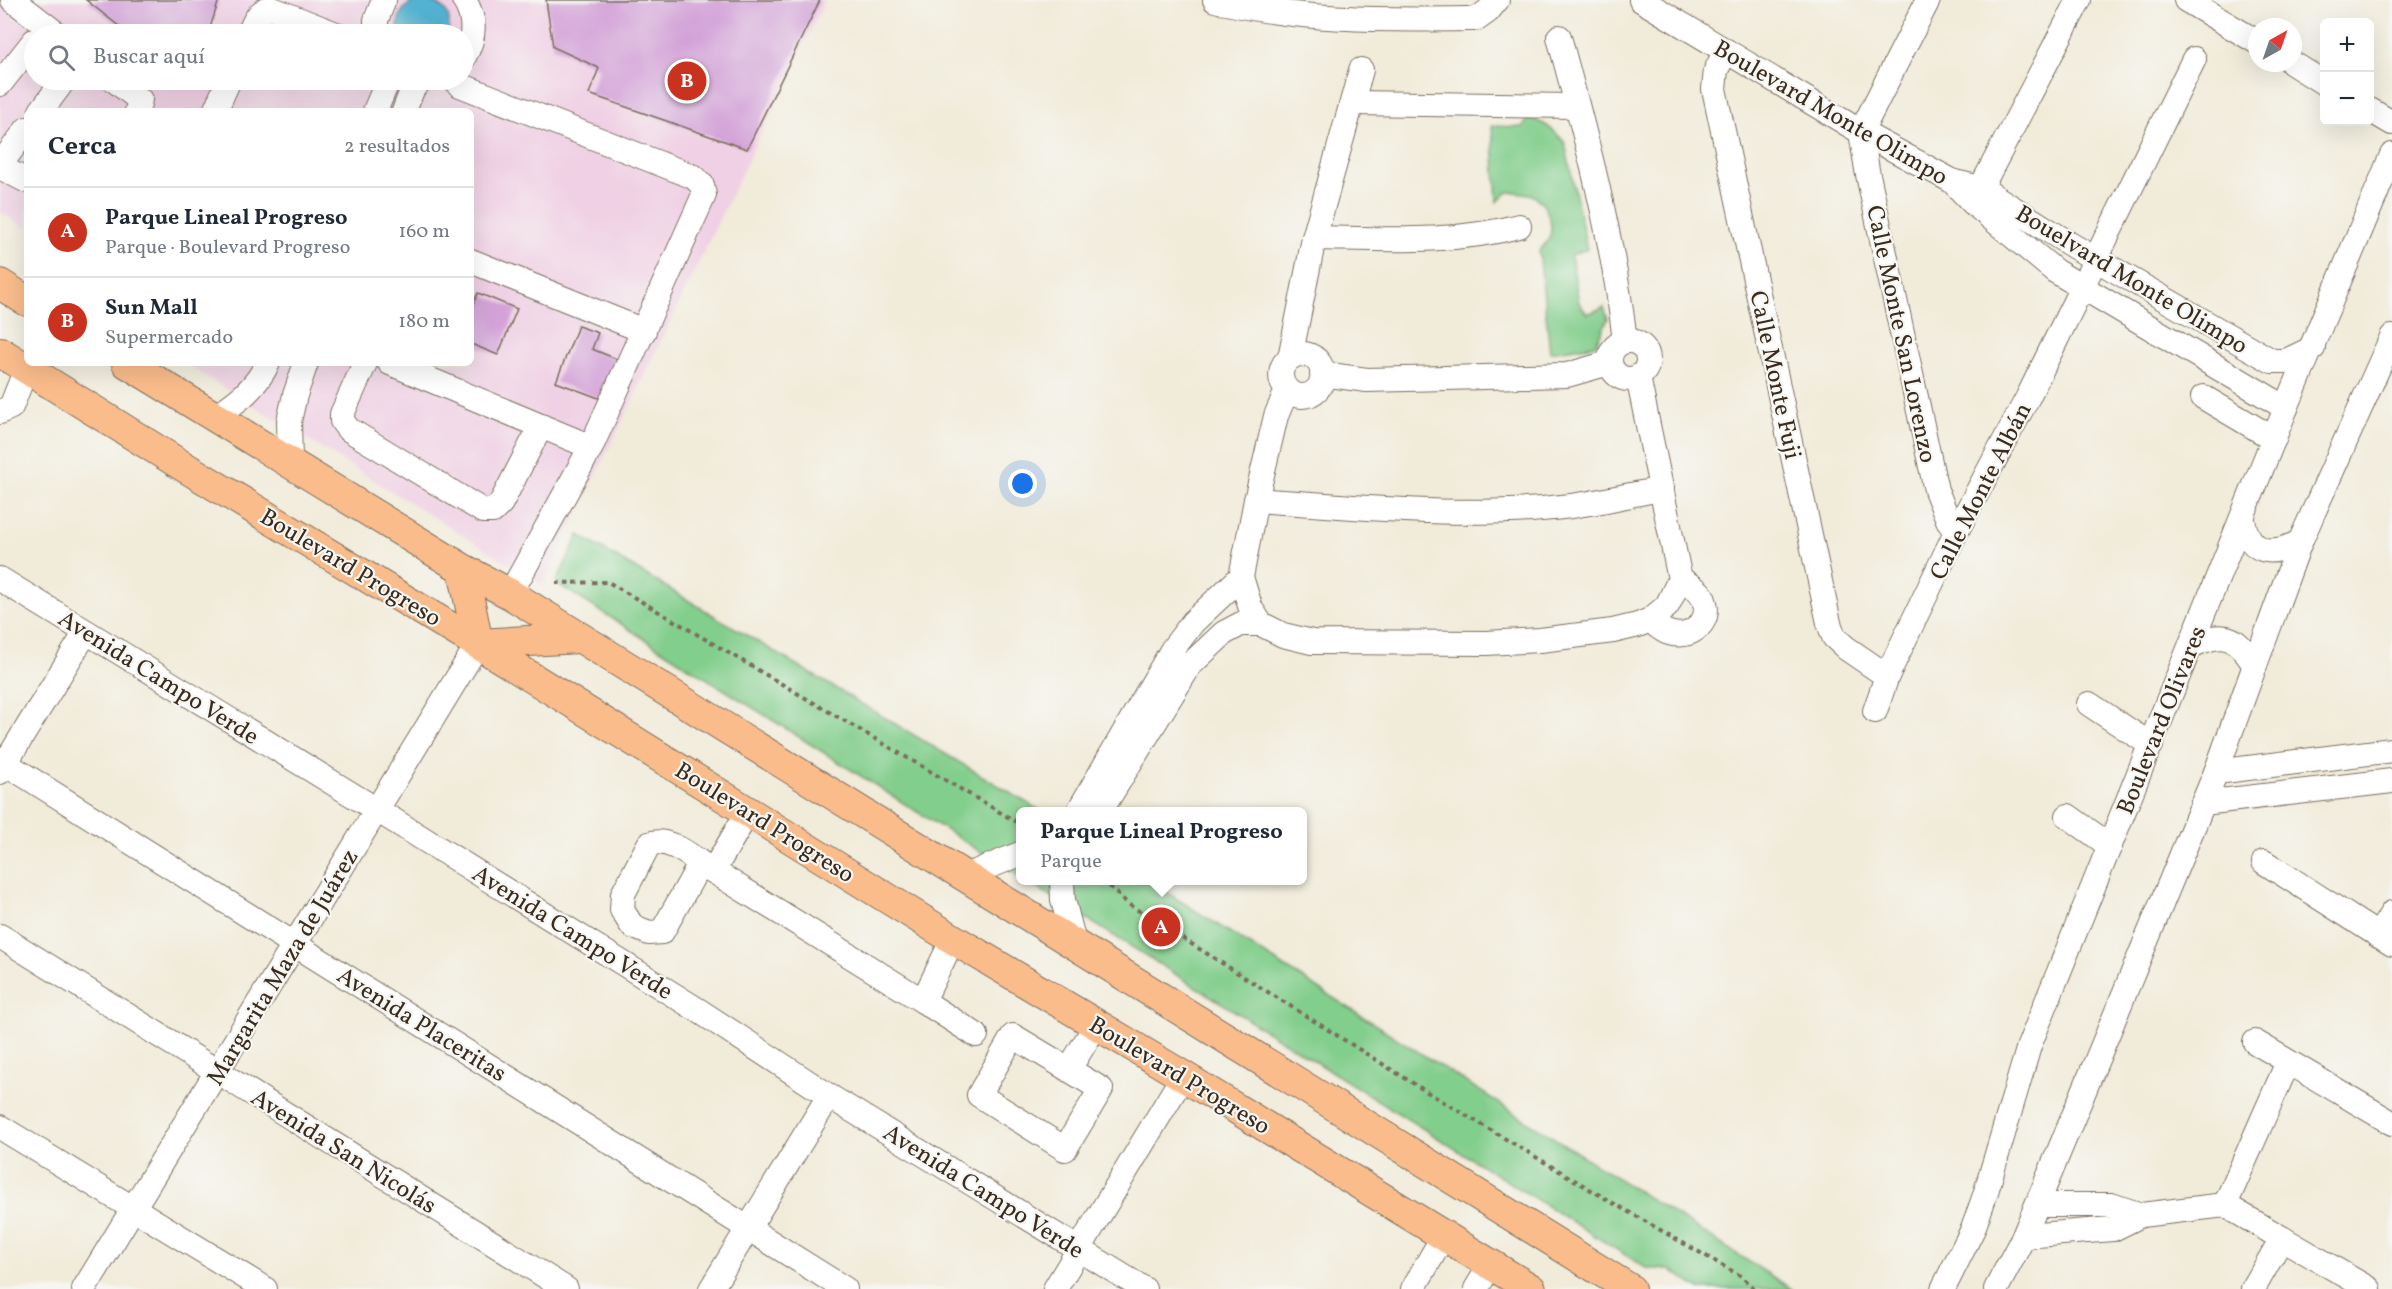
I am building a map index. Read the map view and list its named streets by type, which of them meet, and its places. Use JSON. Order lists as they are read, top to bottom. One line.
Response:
{"streets":{"main road":["Boulevard Progreso"],"street":["Boulevard Monte Olimpo","Bouelvard Monte Olimpo","Calle Monte San Lorenzo","Calle Monte Fuji","Calle Monte Albán","Avenida Campo Verde","Boulevard Olivares","Margarita Maza de Juárez","Avenida Placeritas","Avenida San Nicolás"]},"crossings":[["Boulevard Monte Olimpo","Bouelvard Monte Olimpo"],["Boulevard Monte Olimpo","Calle Monte San Lorenzo"],["Boulevard Monte Olimpo","Calle Monte Fuji"],["Boulevard Monte Olimpo","Calle Monte Albán"],["Boulevard Monte Olimpo","Boulevard Olivares"],["Bouelvard Monte Olimpo","Calle Monte Albán"],["Bouelvard Monte Olimpo","Boulevard Olivares"],["Calle Monte San Lorenzo","Calle Monte Albán"],["Calle Monte Fuji","Calle Monte Albán"],["Boulevard Progreso","Margarita Maza de Juárez"],["Avenida Campo Verde","Margarita Maza de Juárez"],["Margarita Maza de Juárez","Avenida Placeritas"],["Margarita Maza de Juárez","Avenida San Nicolás"]],"north":"top right","page":{"map_buttons":["+","−"],"search":"Buscar aquí","pins":["B","A"],"heading":["Cerca","2 resultados"],"list":[{"mark":"A","name":"Parque Lineal Progreso","note":"Parque · Boulevard Progreso","value":"160 m"},{"mark":"B","name":"Sun Mall","note":"Supermercado","value":"180 m"}],"popup":["Parque Lineal Progreso","Parque"]}}
